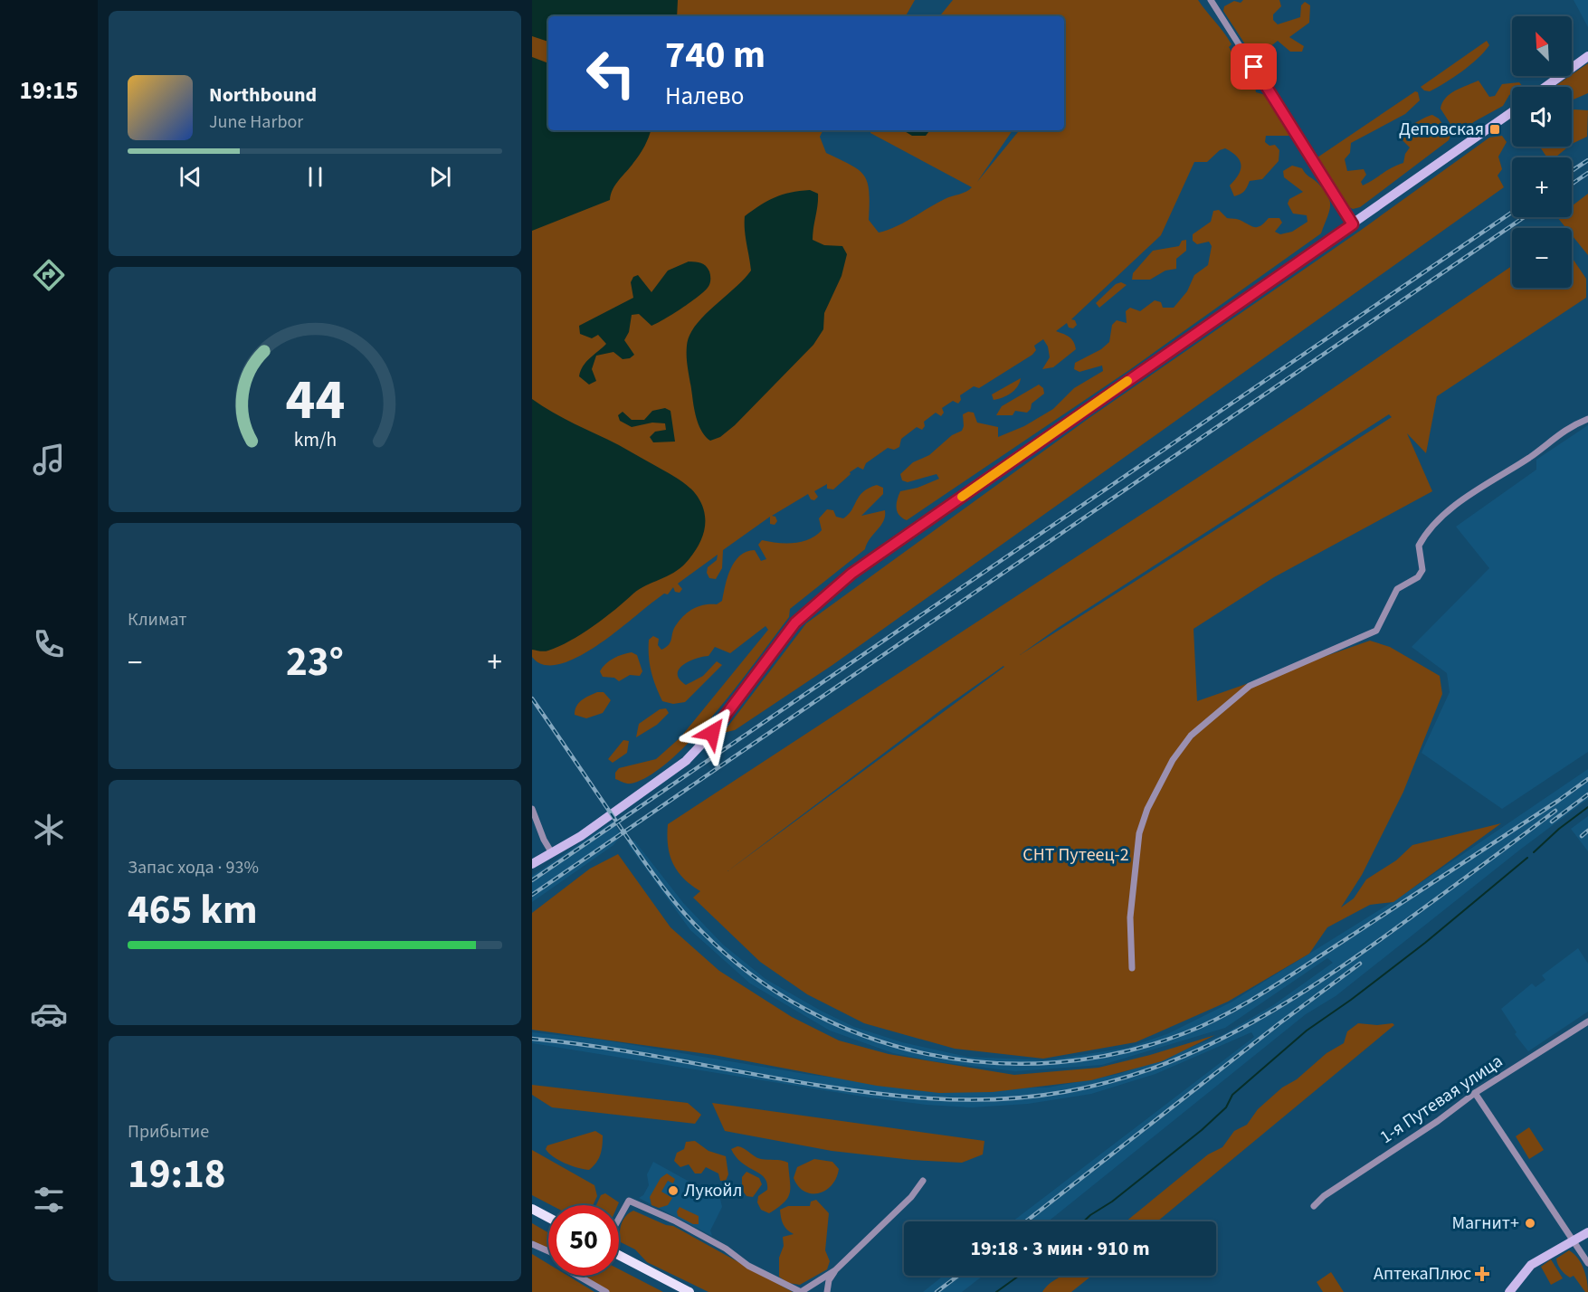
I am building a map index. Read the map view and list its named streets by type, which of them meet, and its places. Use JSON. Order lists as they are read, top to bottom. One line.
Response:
{"streets":{"street":["1-я Путевая улица"]},"parks":["СНТ Путеец-2"],"places":{"transit":["Деповская"],"other":["Лукойл","Магнит+"],"health":["АптекаПлюс"]},"north":"top left","page":{"tabs":"19:15","map_buttons":["+","−"],"turn":["740 m","Налево"],"song":["Northbound","June Harbor"],"tile":["Климат",["Запас хода · 93%","465 km"],["Прибытие","19:18"]],"heat":["−","23°","+"],"limit":"50","trip":"19:18 · 3 мин · 910 m","gauge":["44","km/h"]}}
